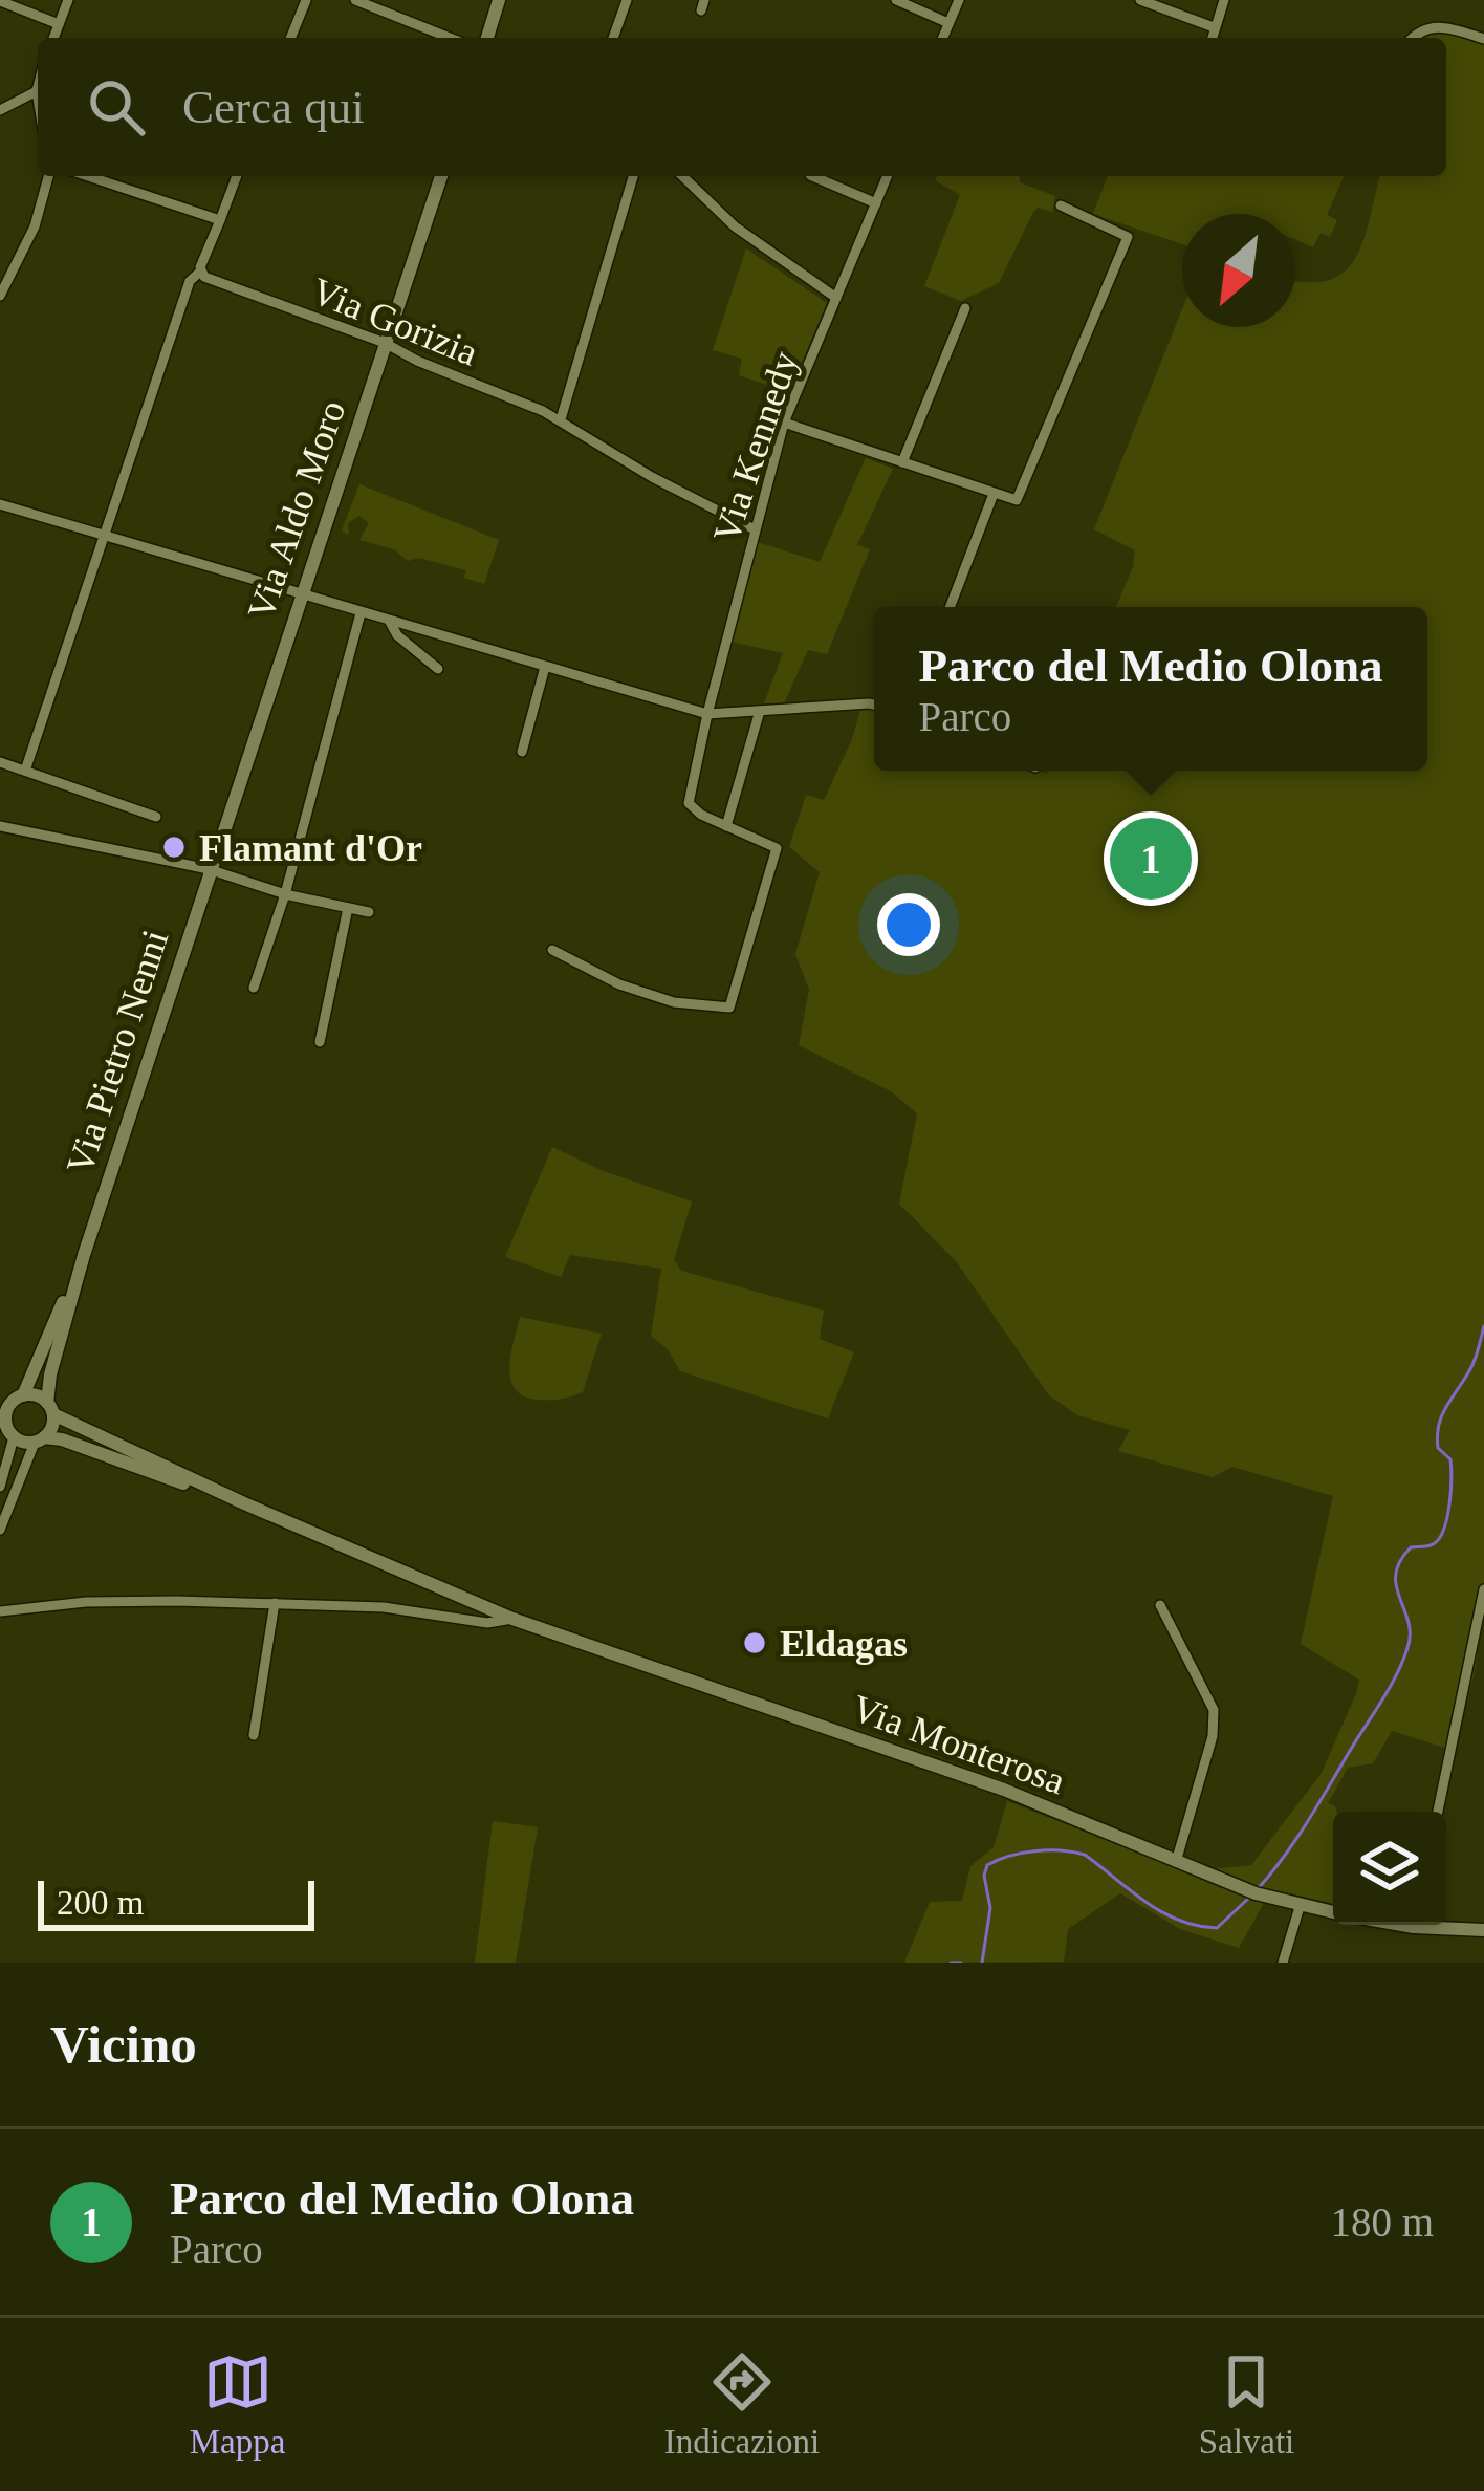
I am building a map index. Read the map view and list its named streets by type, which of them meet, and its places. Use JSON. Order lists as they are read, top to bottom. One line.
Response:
{"streets":{"main road":["Via Aldo Moro","Via Pietro Nenni","Via Monterosa"],"street":["Via Gorizia","Via Kennedy"]},"crossings":[["Via Gorizia","Via Kennedy"],["Via Gorizia","Via Aldo Moro"],["Via Aldo Moro","Via Pietro Nenni"],["Via Pietro Nenni","Via Monterosa"]],"places":["Flamant d'Or","Eldagas"],"scale_bar":"200 m","north":"bottom left","page":{"search":"Cerca qui","popup":["Parco del Medio Olona","Parco"],"pins":"1","scale":"200 m","heading":"Vicino","list":[{"mark":"1","name":"Parco del Medio Olona","note":"Parco","value":"180 m"}],"nav":["Mappa","Indicazioni","Salvati"]}}
